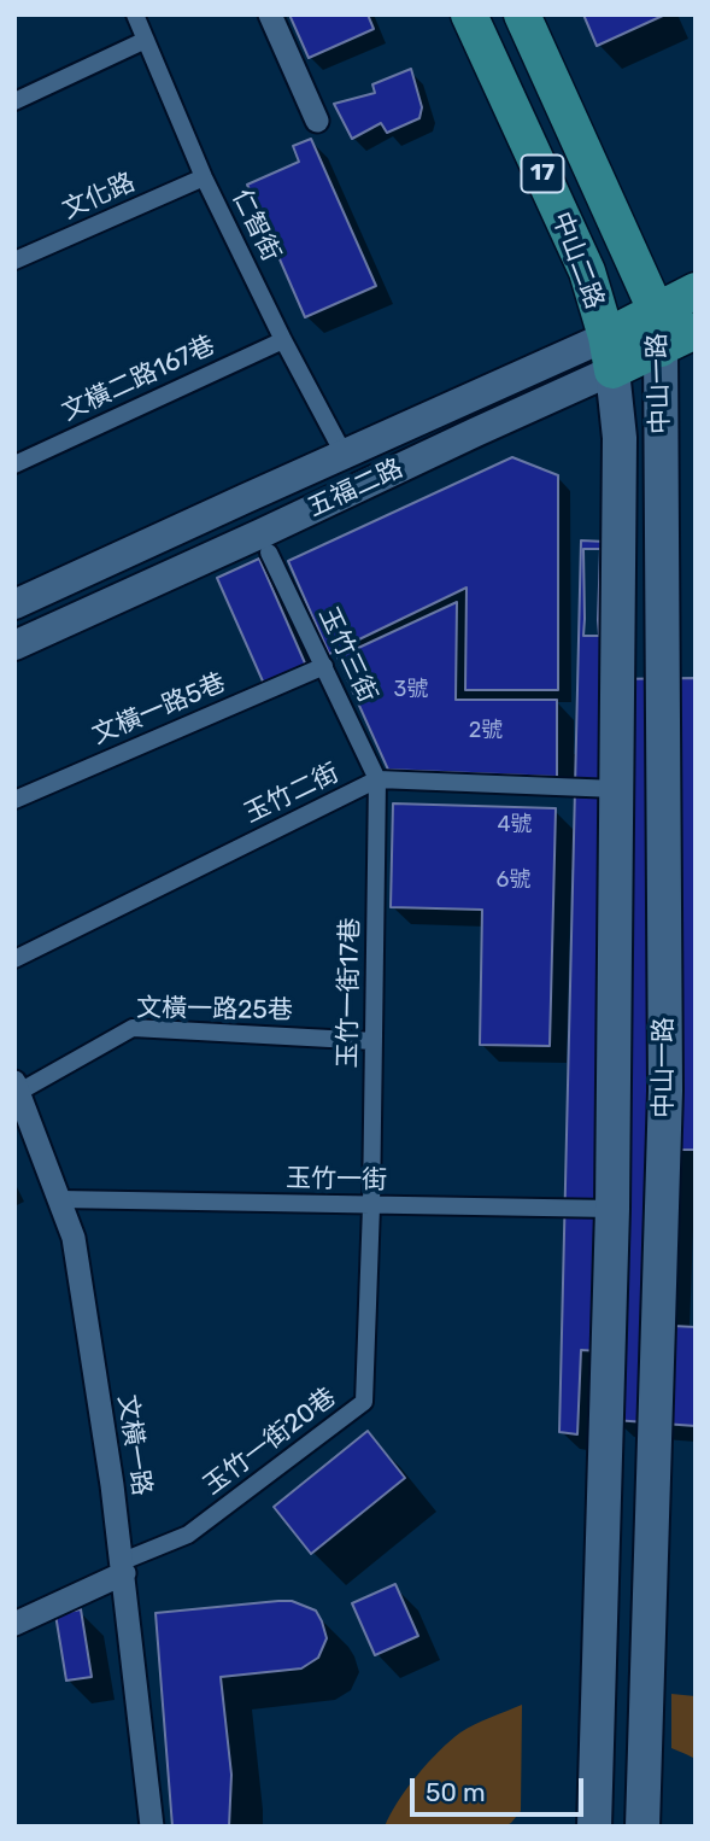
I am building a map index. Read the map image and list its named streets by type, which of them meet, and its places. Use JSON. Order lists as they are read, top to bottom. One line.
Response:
{"streets":{"main road":["17","中山二路","中山一路","五福二路"],"street":["文化路","仁智街","文橫二路167巷","玉竹三街","文橫一路5巷","玉竹二街","玉竹一街17巷","文橫一路25巷","玉竹一街","玉竹一街20巷","文橫一路"]},"crossings":[["文化路","仁智街"],["仁智街","文橫二路167巷"],["仁智街","五福二路"],["中山二路","中山一路"],["中山二路","五福二路"],["中山一路","五福二路"],["中山一路","玉竹二街"],["中山一路","玉竹一街"],["玉竹三街","文橫一路5巷"],["玉竹三街","玉竹二街"],["玉竹三街","玉竹一街17巷"],["玉竹二街","玉竹一街17巷"],["玉竹一街17巷","文橫一路25巷"],["玉竹一街17巷","玉竹一街"],["玉竹一街17巷","玉竹一街20巷"],["文橫一路25巷","文橫一路"],["玉竹一街","玉竹一街20巷"],["玉竹一街","文橫一路"],["玉竹一街20巷","文橫一路"]],"house_numbers":["3號","2號","4號","6號"],"scale_bar":"50 m"}
